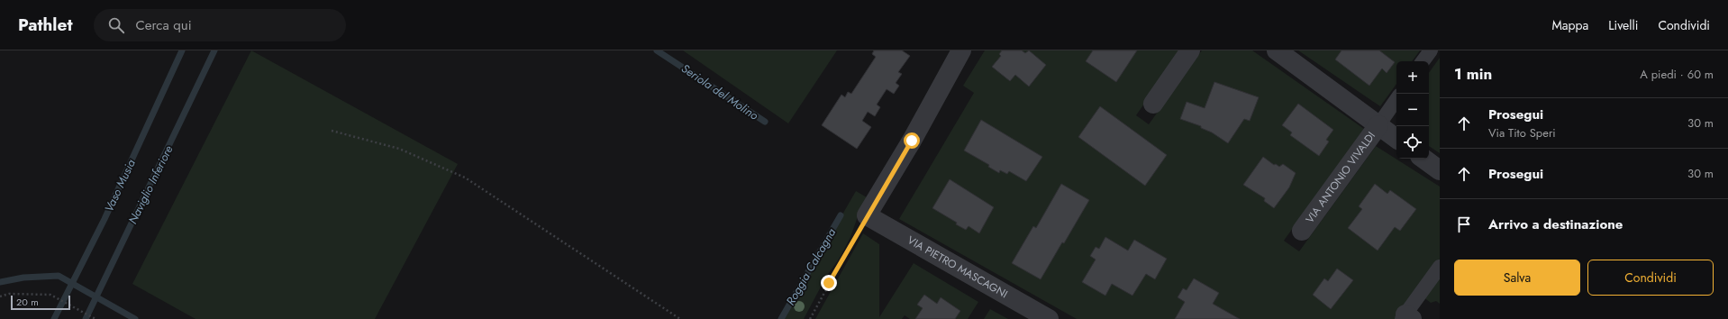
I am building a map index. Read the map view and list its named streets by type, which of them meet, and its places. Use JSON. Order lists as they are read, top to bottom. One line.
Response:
{"streets":{"street":["VIA ANTONIO VIVALDI","VIA PIETRO MASCAGNI"]},"water":["Seriola del Molino","Naviglio Inferiore","Vaso Musia","Roggia Calcagna"],"scale_bar":"20 m","page":{"header":"Pathlet","search":"Cerca qui","nav":["Mappa","Livelli","Condividi"],"heading":["1 min","A piedi · 60 m"],"map_buttons":["+","−"],"list":[["Prosegui","Via Tito Speri","30 m"],["Prosegui","30 m"],"Arrivo a destinazione"],"buttons":["Salva","Condividi"],"scale":"20 m"}}
